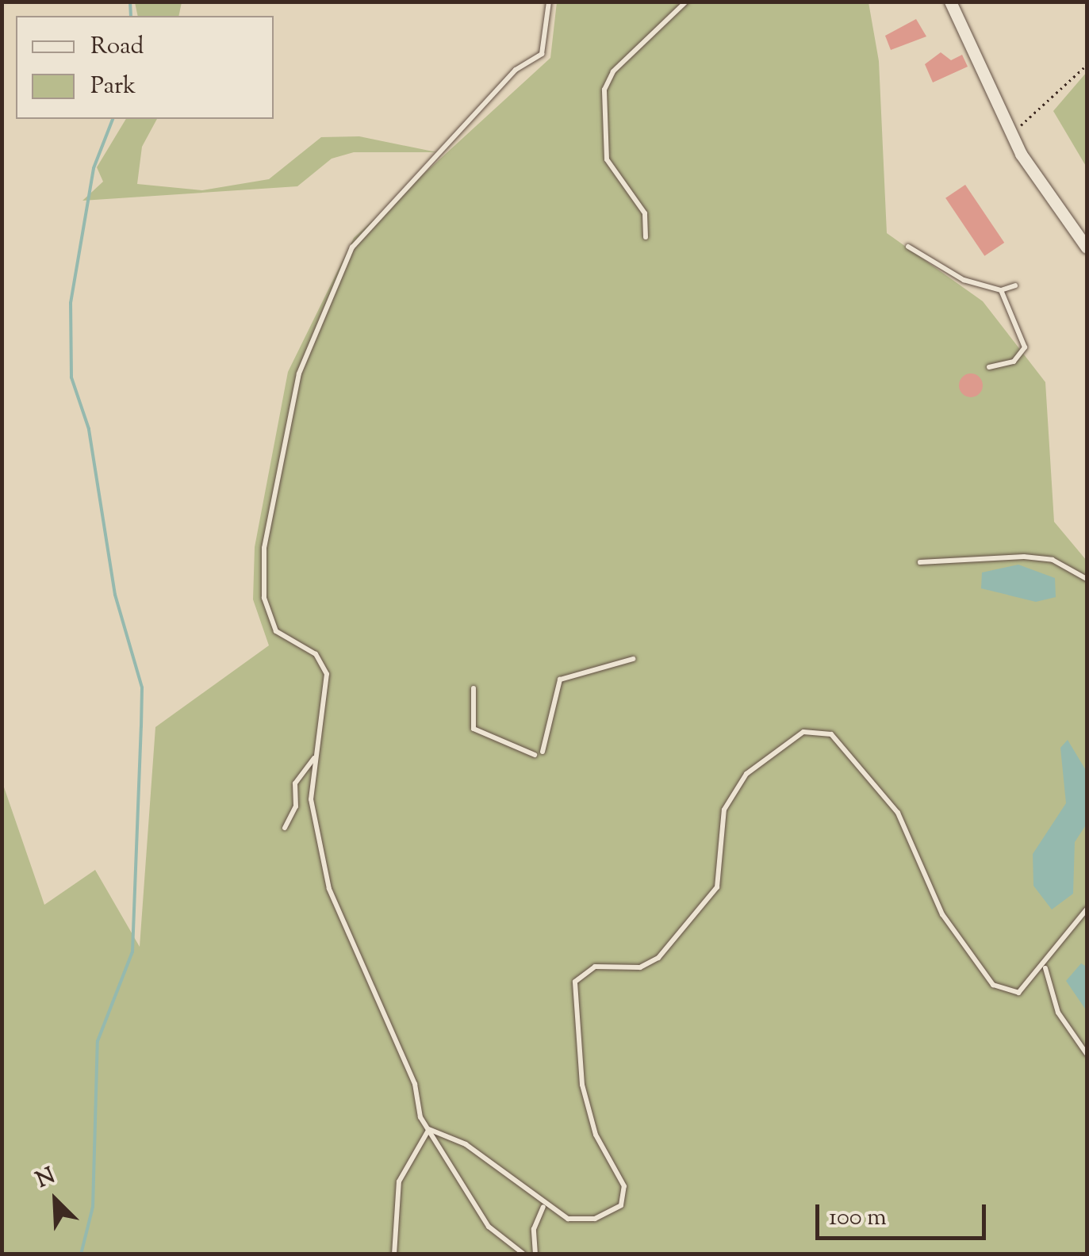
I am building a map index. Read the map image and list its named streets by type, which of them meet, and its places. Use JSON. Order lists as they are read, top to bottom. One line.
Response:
{"legend":["Road","Park"],"scale_bar":"100 m","north":"top left"}
